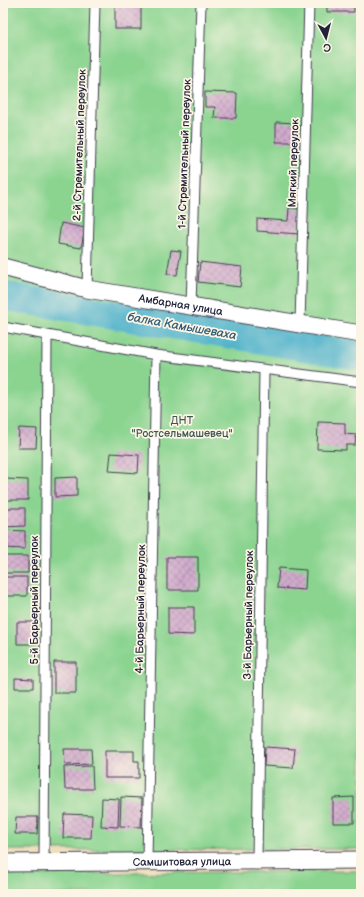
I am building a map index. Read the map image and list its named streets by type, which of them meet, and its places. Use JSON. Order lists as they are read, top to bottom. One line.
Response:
{"streets":{"street":["Амбарная улица","Самшитовая улица"],"lane":["2-й Стремительный переулок","1-й Стремительный переулок","Мягкий переулок","5-й Барьерный переулок","4-й Барьерный переулок","3-й Барьерный переулок"]},"crossings":[["2-й Стремительный переулок","Амбарная улица"],["1-й Стремительный переулок","Амбарная улица"],["Мягкий переулок","Амбарная улица"],["5-й Барьерный переулок","Самшитовая улица"],["4-й Барьерный переулок","Самшитовая улица"],["3-й Барьерный переулок","Самшитовая улица"]],"water":["балка Камышеваха"],"parks":["ДНТ \"Ростсельмашевец\""],"north":"bottom"}
